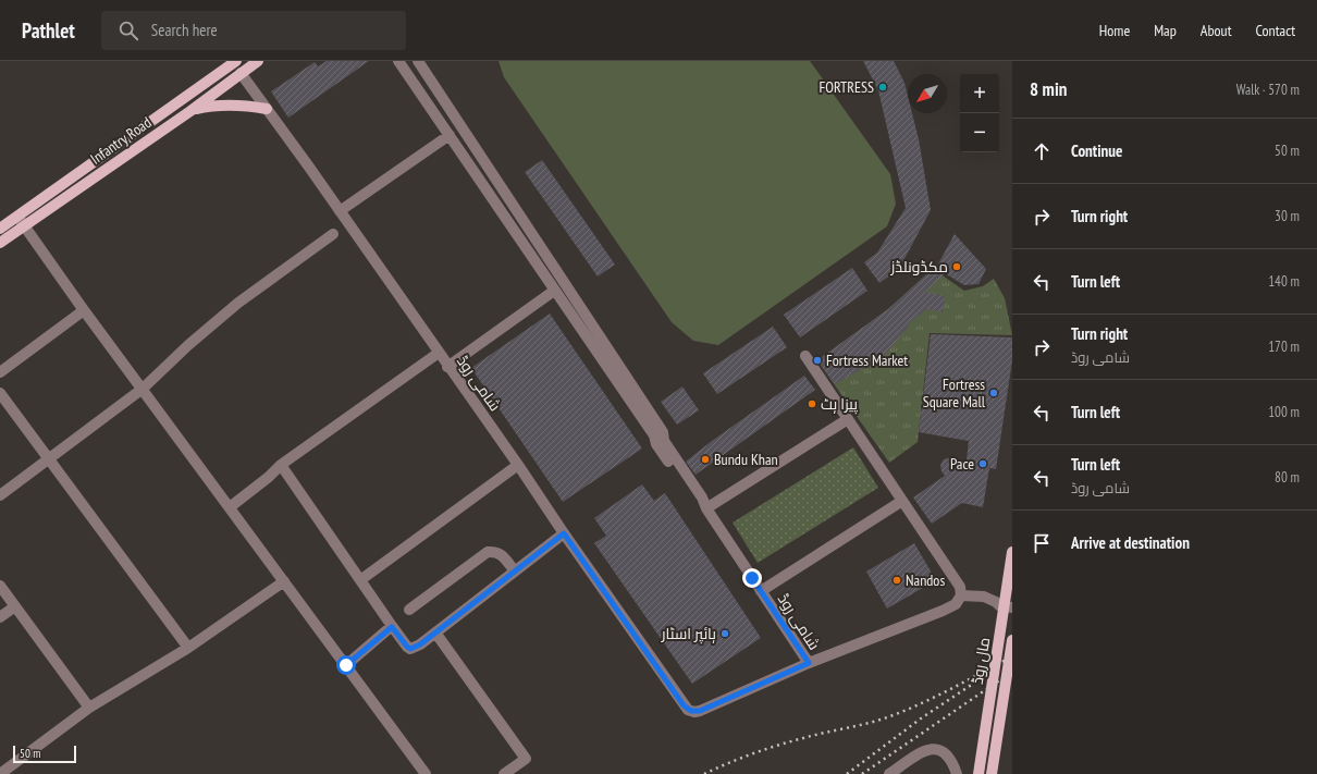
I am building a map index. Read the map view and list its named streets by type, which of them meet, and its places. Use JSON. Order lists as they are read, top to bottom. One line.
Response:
{"streets":{"main road":["Infantry Road","مال روڈ"],"street":["شامی روڈ"]},"crossings":[["Infantry Road","شامی روڈ"]],"places":["FORTRESS","مکڈونلڈز","Fortress Market","Fortress Square Mall","پیزا ہٹ","Bundu Khan","Pace","Nandos","ہائپر اسٹار"],"scale_bar":"50 m","north":"bottom left","page":{"header":"Pathlet","search":"Search here","nav":["Home","Map","About","Contact"],"heading":["8 min","Walk · 570 m"],"map_buttons":["+","−"],"list":[["Continue","50 m"],["Turn right","30 m"],["Turn left","140 m"],["Turn right","شامی روڈ","170 m"],["Turn left","100 m"],["Turn left","شامی روڈ","80 m"],"Arrive at destination"],"scale":"50 m"}}
